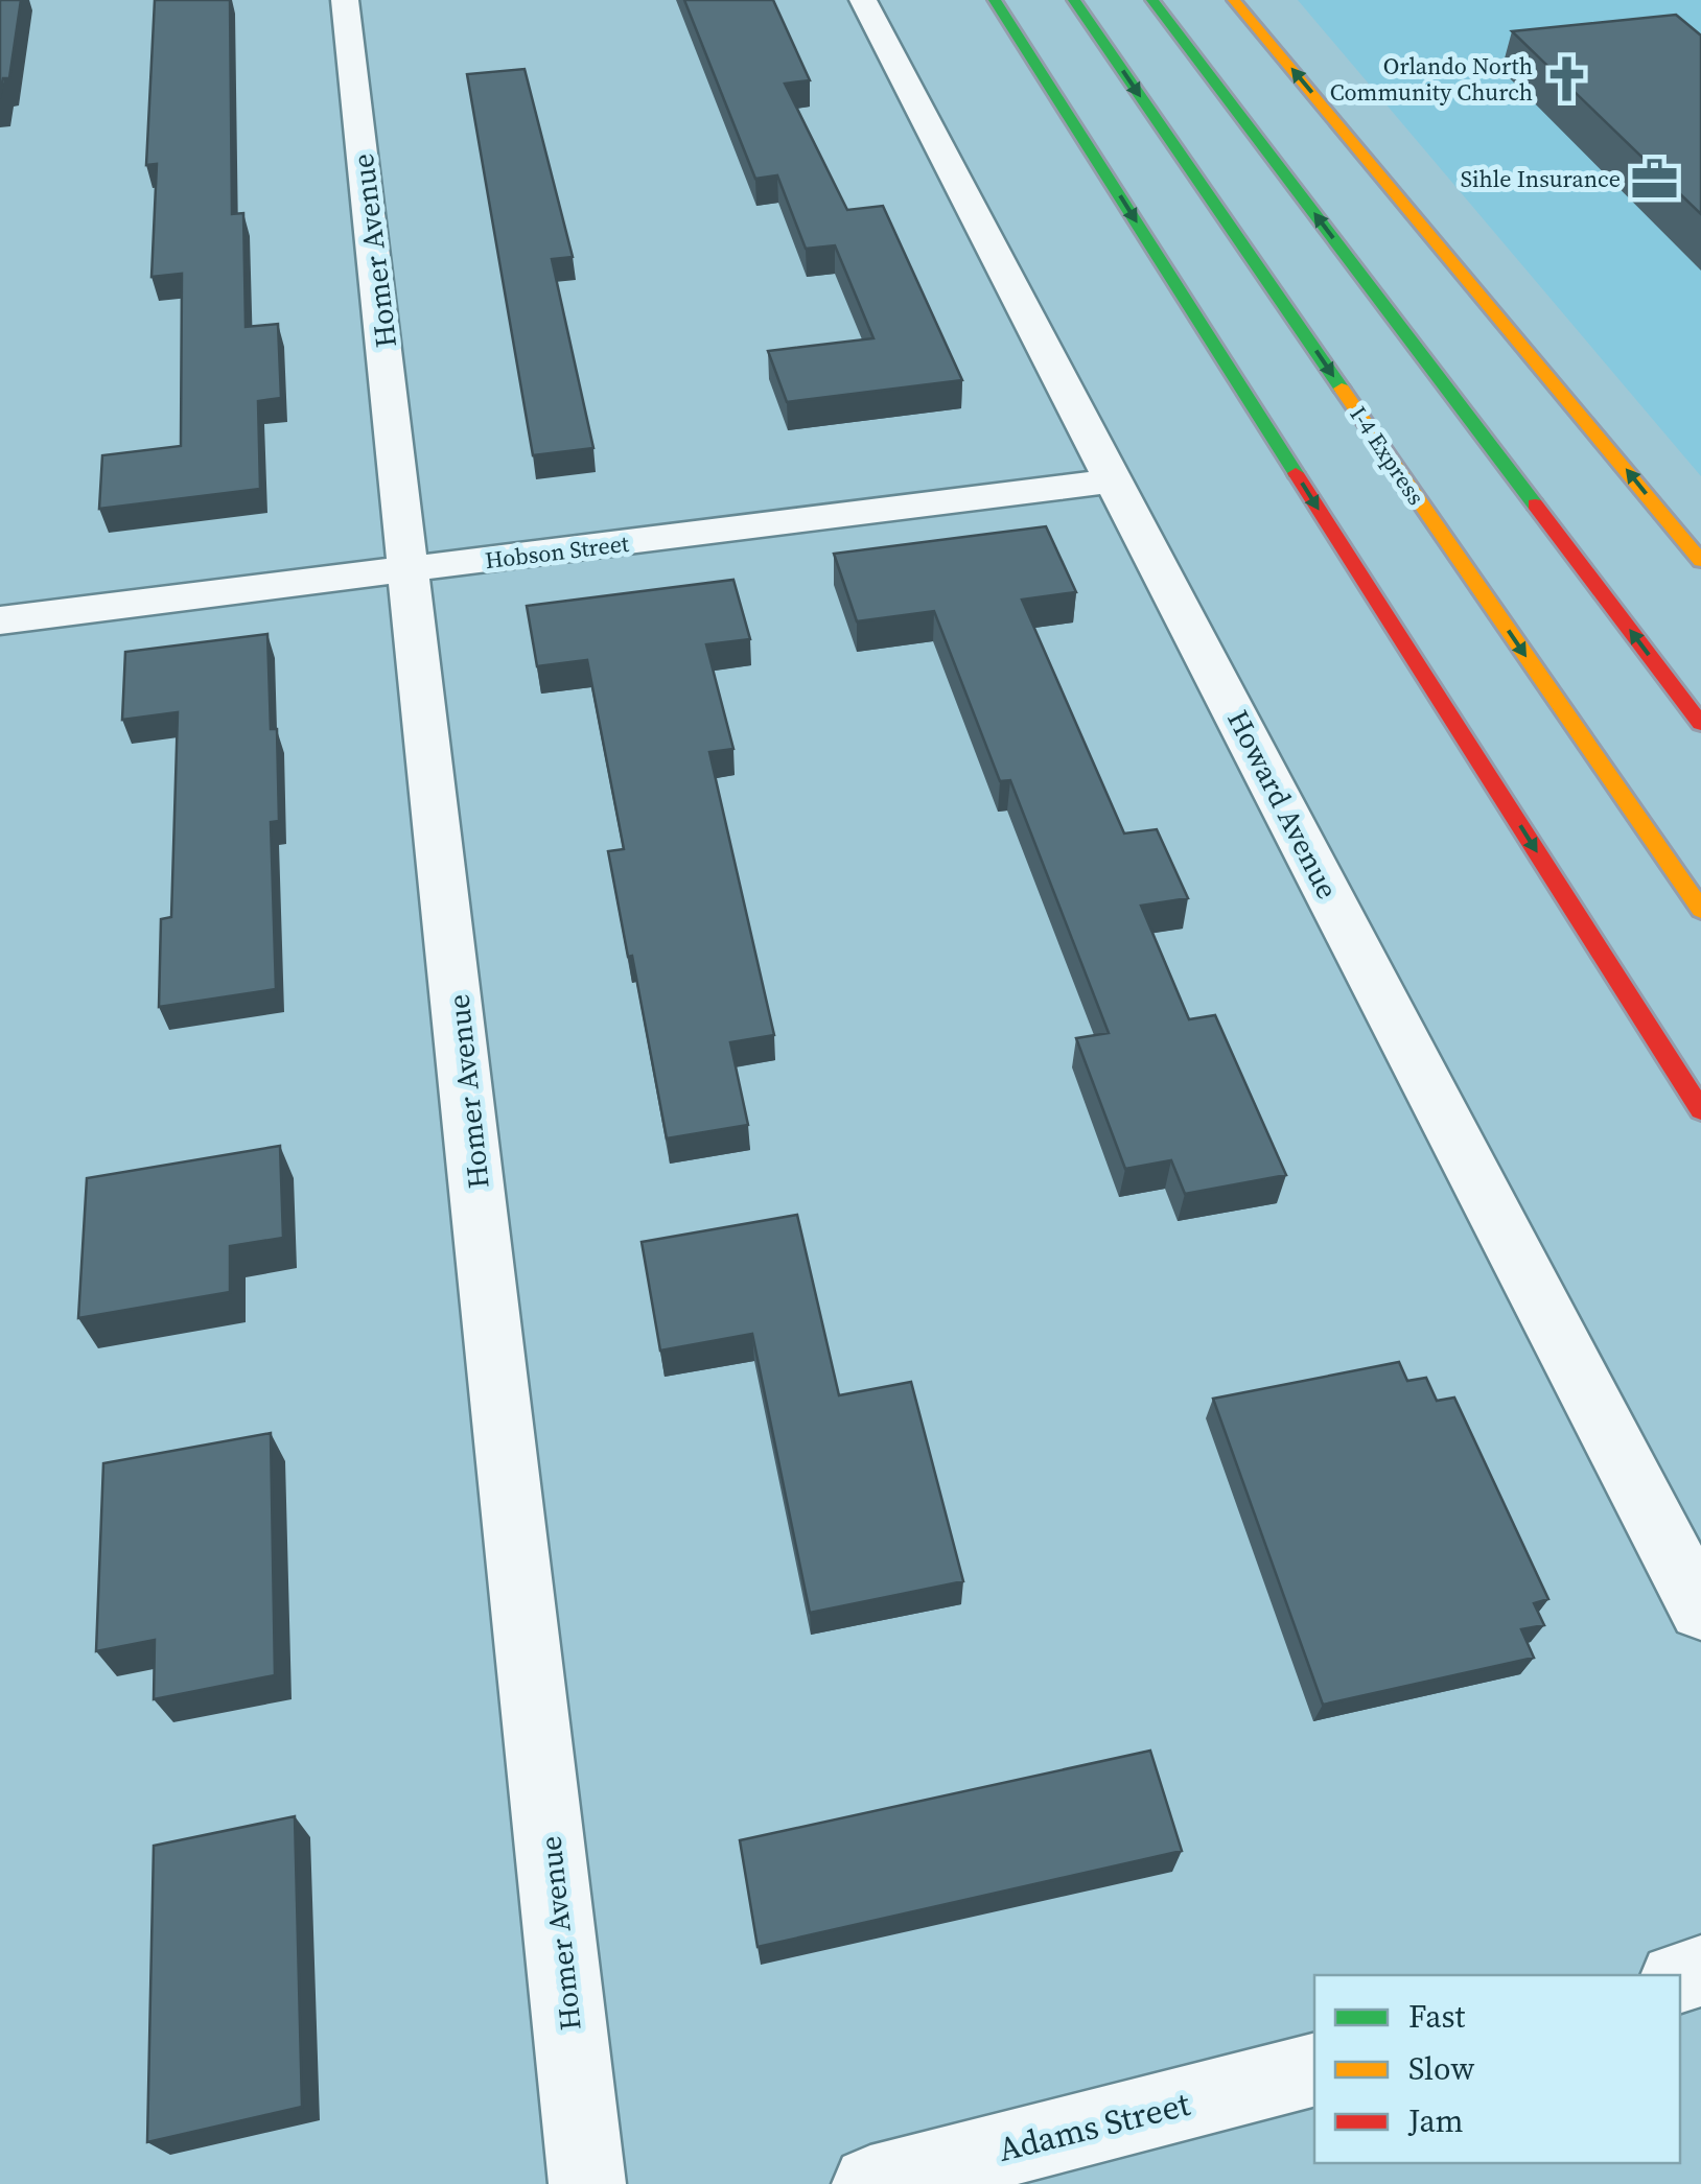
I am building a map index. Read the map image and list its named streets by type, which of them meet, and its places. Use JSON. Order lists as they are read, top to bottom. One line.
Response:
{"streets":{"highway":["I-4 Express"],"street":["Homer Avenue","Hobson Street","Howard Avenue","Adams Street"]},"crossings":[["Homer Avenue","Hobson Street"],["Hobson Street","Howard Avenue"]],"places":{"church":["Orlando North Community Church"],"office":["Sihle Insurance"]},"legend":["Fast","Slow","Jam"]}
